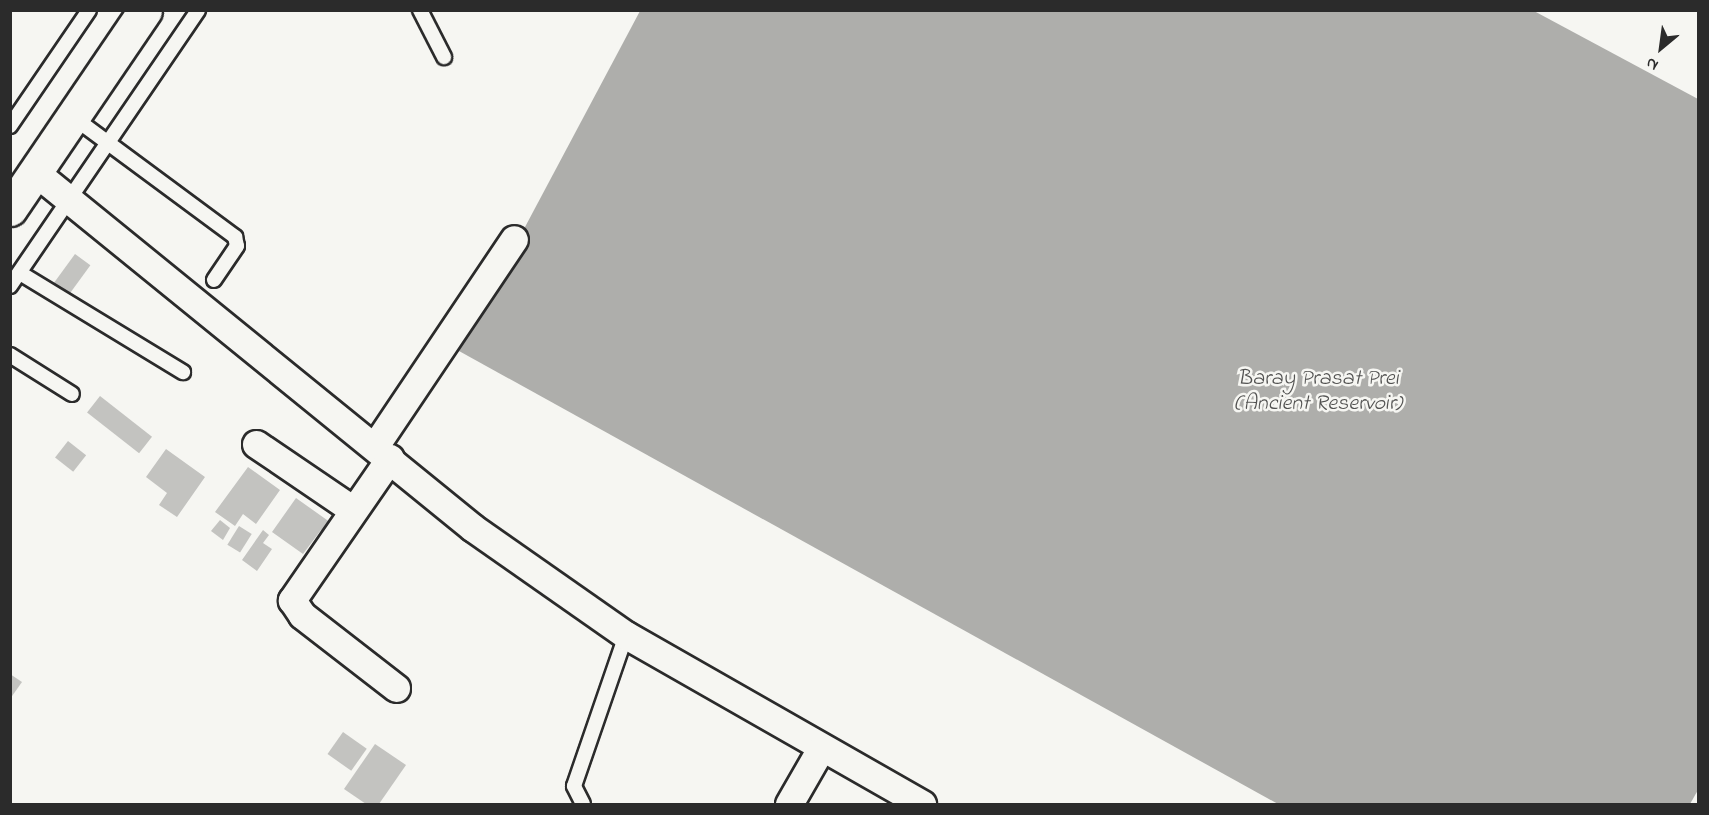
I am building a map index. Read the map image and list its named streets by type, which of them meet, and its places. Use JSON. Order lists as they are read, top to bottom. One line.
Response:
{"water":["Baray Prasat Prei (Ancient Reservoir)"],"north":"bottom left"}
